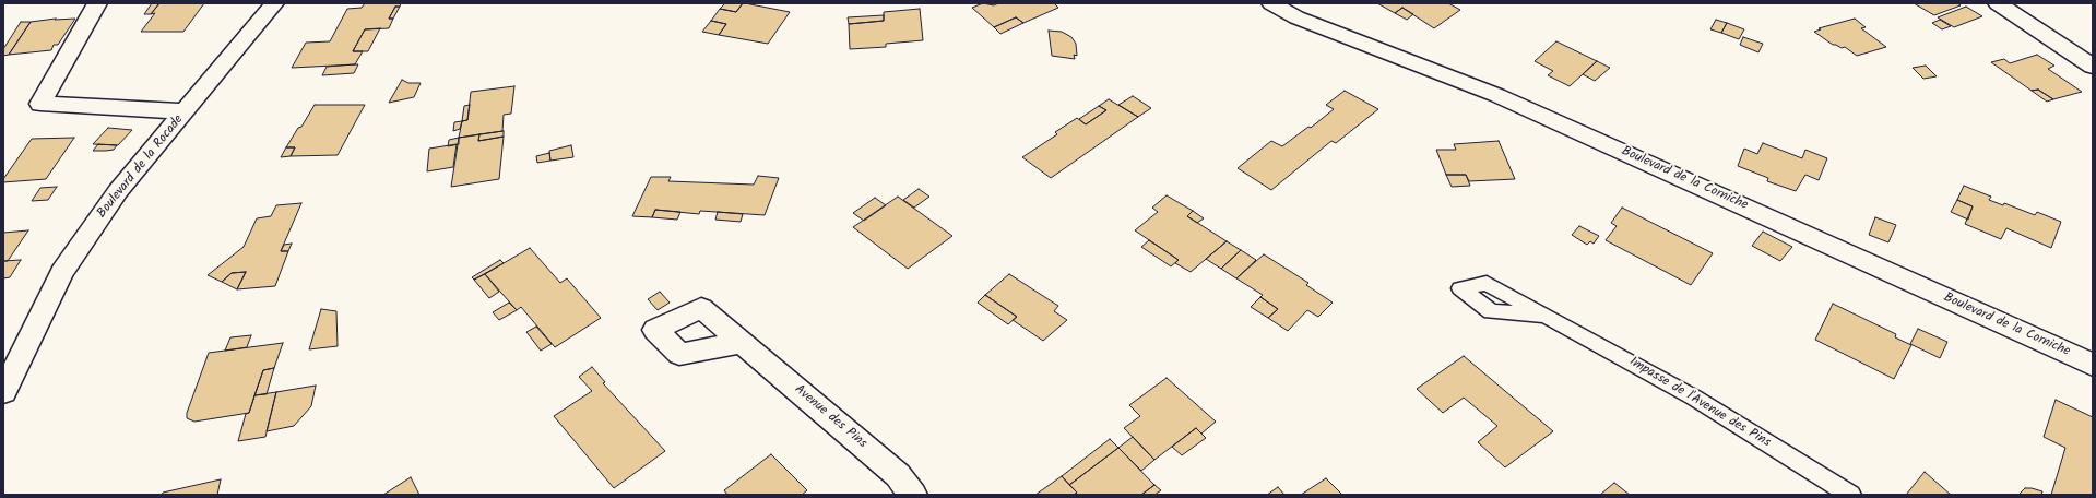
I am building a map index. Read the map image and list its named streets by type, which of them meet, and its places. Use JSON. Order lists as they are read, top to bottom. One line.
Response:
{"streets":{"street":["Boulevard de la Rocade","Boulevard de la Corniche","Avenue des Pins"],"lane":["Impasse de l'Avenue des Pins"]}}
